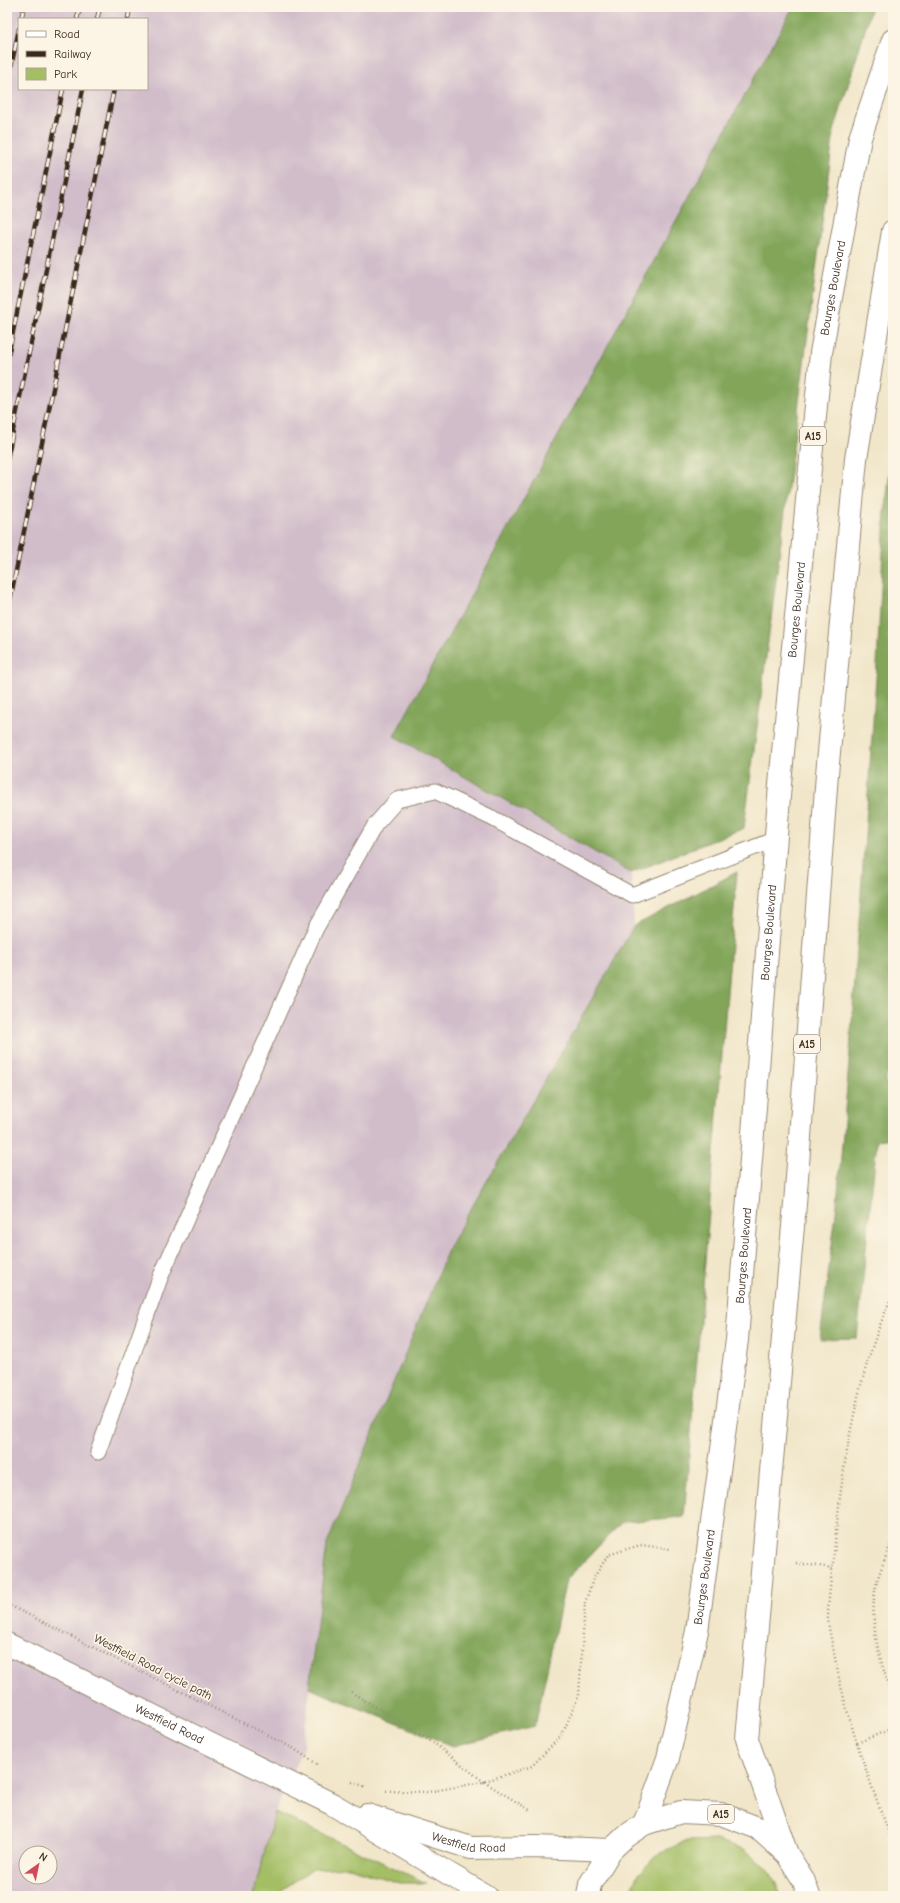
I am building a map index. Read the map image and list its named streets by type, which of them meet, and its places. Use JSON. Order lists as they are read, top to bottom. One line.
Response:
{"streets":{"main road":["Bourges Boulevard","A15","Westfield Road"],"path":["Westfield Road cycle path"]},"crossings":[["Bourges Boulevard","A15"],["A15","Westfield Road"]],"legend":["Road","Railway","Park"],"north":"top right"}
